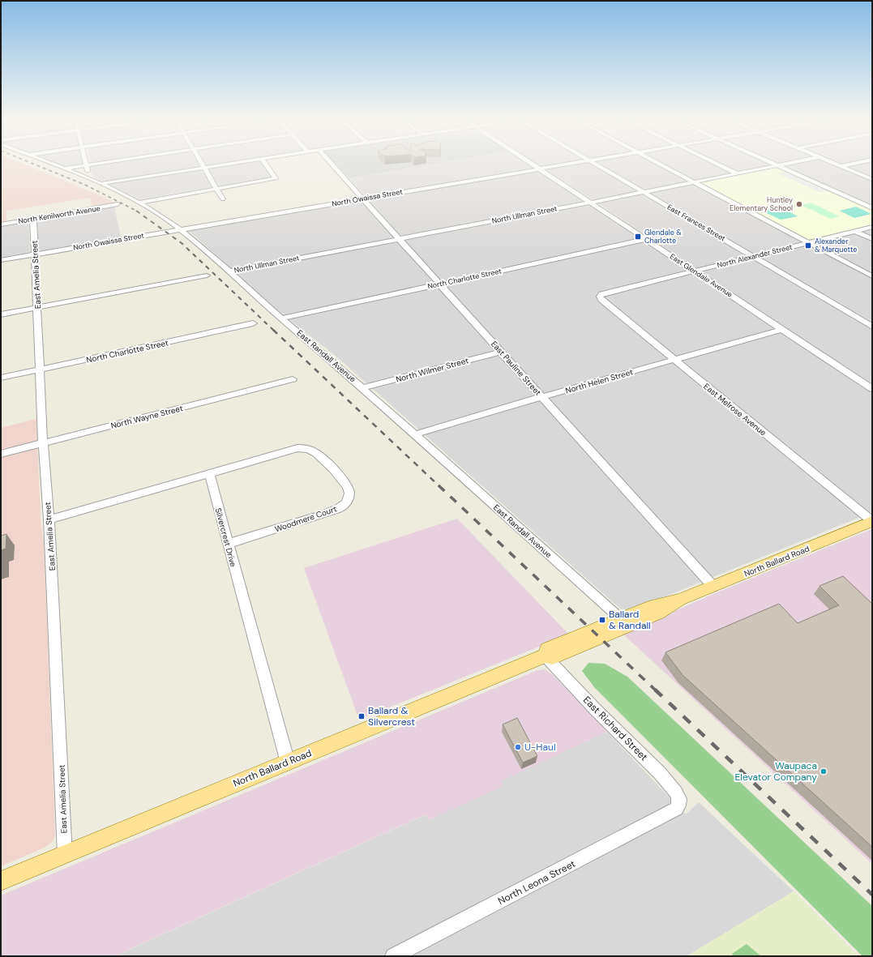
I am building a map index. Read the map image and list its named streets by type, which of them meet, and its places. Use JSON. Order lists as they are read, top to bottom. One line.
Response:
{"streets":{"main road":["North Ballard Road"],"street":["North Owaissa Street","North Kenilworth Avenue","North Ullman Street","East Frances Street","North Alexander Street","East Amelia Street","East Glendale Avenue","North Charlotte Street","East Randall Avenue","East Pauline Street","North Wilmer Street","North Helen Street","East Melrose Avenue","North Wayne Street","Woodmere Court","Silvercrest Drive","East Richard Street","North Leona Street"]},"crossings":[["North Owaissa Street","East Amelia Street"],["North Owaissa Street","East Glendale Avenue"],["North Owaissa Street","East Randall Avenue"],["North Owaissa Street","East Pauline Street"],["North Kenilworth Avenue","East Amelia Street"],["North Ullman Street","East Frances Street"],["North Ullman Street","East Glendale Avenue"],["North Ullman Street","East Randall Avenue"],["North Ullman Street","East Pauline Street"],["East Frances Street","North Alexander Street"],["North Alexander Street","East Glendale Avenue"],["North Alexander Street","East Melrose Avenue"],["East Amelia Street","North Charlotte Street"],["East Amelia Street","North Wayne Street"],["East Amelia Street","North Ballard Road"],["East Glendale Avenue","North Charlotte Street"],["East Glendale Avenue","North Helen Street"],["North Charlotte Street","East Randall Avenue"],["North Charlotte Street","East Pauline Street"],["East Randall Avenue","North Wilmer Street"],["East Randall Avenue","North Helen Street"],["East Randall Avenue","North Ballard Road"],["East Pauline Street","North Wilmer Street"],["East Pauline Street","North Helen Street"],["East Pauline Street","North Ballard Road"],["North Helen Street","East Melrose Avenue"],["East Melrose Avenue","North Ballard Road"],["Woodmere Court","Silvercrest Drive"],["Silvercrest Drive","North Ballard Road"],["North Ballard Road","East Richard Street"],["East Richard Street","North Leona Street"]],"places":{"other":["Huntley Elementary School","U-Haul","Waupaca Elevator Company"],"transit":["Glendale & Charlotte","Alexander & Marquette","Ballard & Randall","Ballard & Silvercrest"]}}
